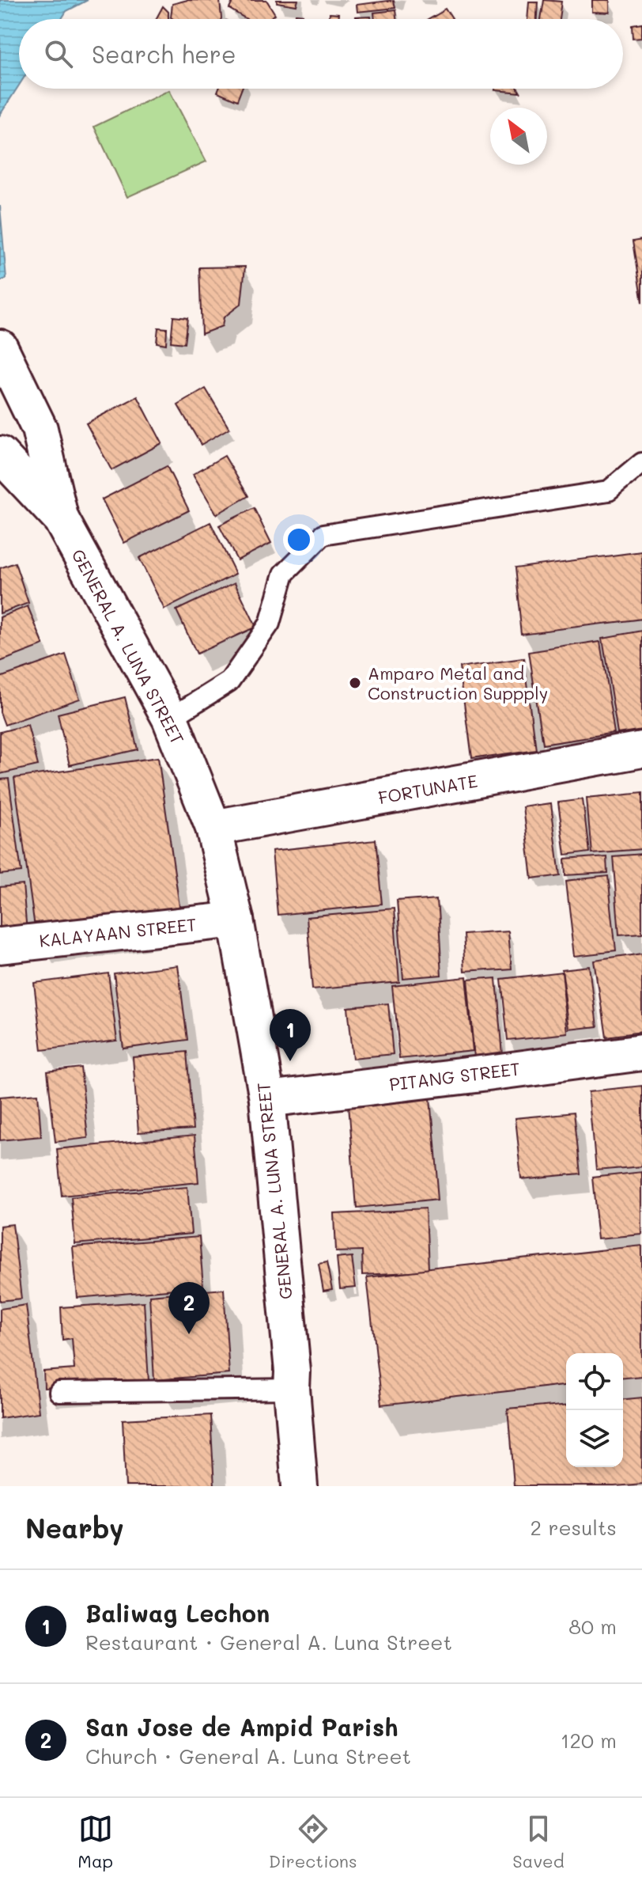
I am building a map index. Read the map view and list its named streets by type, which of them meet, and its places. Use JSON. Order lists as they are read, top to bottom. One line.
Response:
{"streets":{"main road":["GENERAL A. LUNA STREET","FORTUNATE","KALAYAAN STREET","PITANG STREET"]},"crossings":[["GENERAL A. LUNA STREET","FORTUNATE"],["GENERAL A. LUNA STREET","KALAYAAN STREET"],["GENERAL A. LUNA STREET","PITANG STREET"]],"places":["Amparo Metal and Construction Suppply"],"north":"top left","page":{"search":"Search here","pins":["1","2"],"heading":["Nearby","2 results"],"list":[{"mark":"1","name":"Baliwag Lechon","note":"Restaurant · General A. Luna Street","value":"80 m"},{"mark":"2","name":"San Jose de Ampid Parish","note":"Church · General A. Luna Street","value":"120 m"}],"nav":["Map","Directions","Saved"]}}
